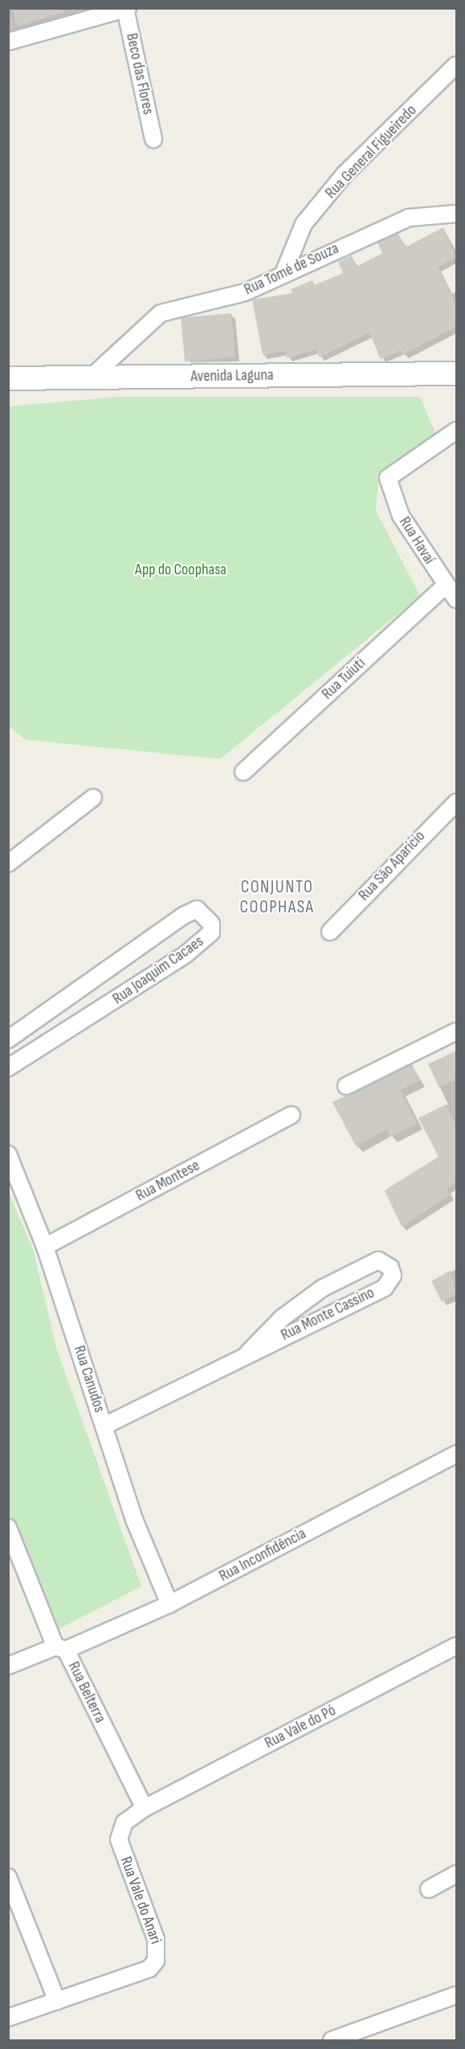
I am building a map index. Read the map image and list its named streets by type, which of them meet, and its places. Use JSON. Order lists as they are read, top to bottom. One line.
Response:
{"streets":{"main road":["Avenida Laguna"],"street":["Beco das Flores","Rua General Figueiredo","Rua Tomé de Souza","Rua Havaí","Rua Tuiuti","Rua São Aparício","Rua Joaquim Cacaes","Rua Montese","Rua Monte Cassino","Rua Canudos","Rua Inconfidência","Rua Belterra","Rua Vale do Pó","Rua Vale do Anari"]},"crossings":[["Rua General Figueiredo","Rua Tomé de Souza"],["Rua Tomé de Souza","Avenida Laguna"],["Rua Havaí","Rua Tuiuti"],["Rua Montese","Rua Canudos"],["Rua Monte Cassino","Rua Canudos"],["Rua Canudos","Rua Inconfidência"],["Rua Inconfidência","Rua Belterra"],["Rua Belterra","Rua Vale do Pó"],["Rua Belterra","Rua Vale do Anari"],["Rua Vale do Pó","Rua Vale do Anari"]],"districts":["CONJUNTO COOPHASA"],"parks":["App do Coophasa"]}
